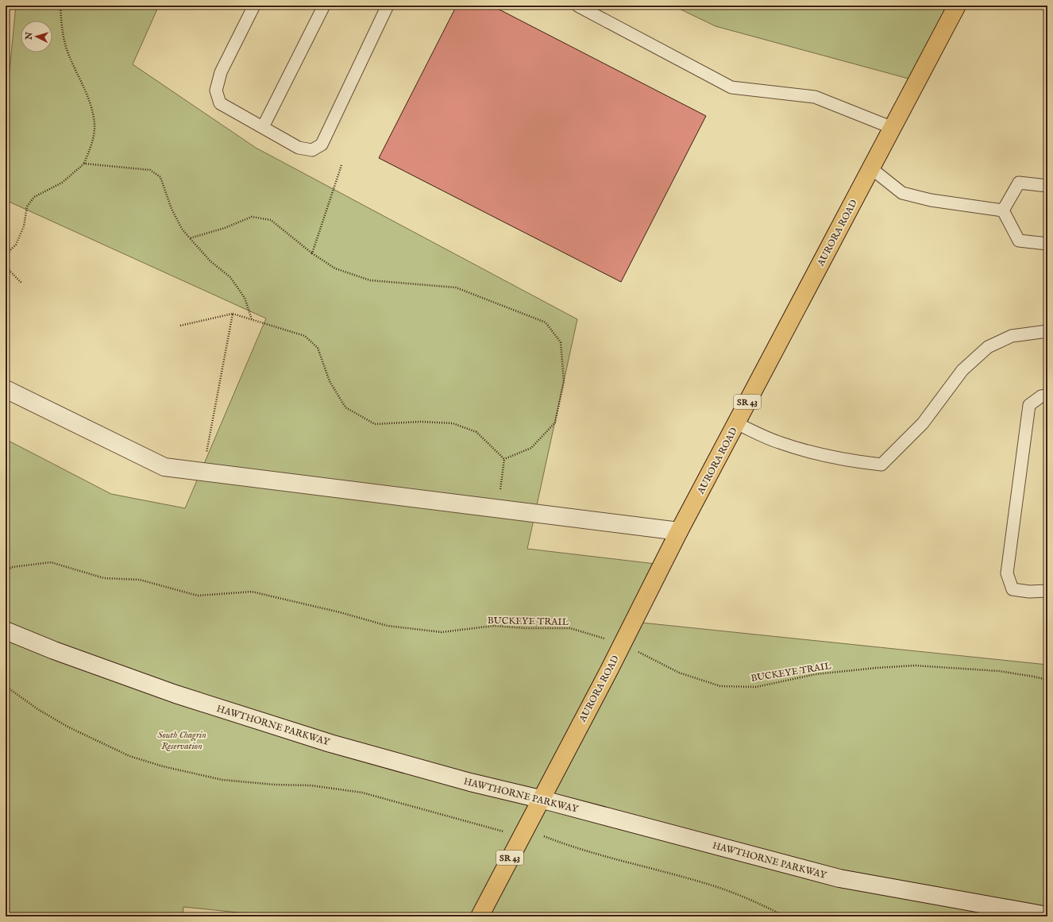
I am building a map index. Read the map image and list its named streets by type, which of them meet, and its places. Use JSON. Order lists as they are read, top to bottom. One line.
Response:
{"streets":{"main road":["AURORA ROAD","SR 43"],"street":["HAWTHORNE PARKWAY"],"path":["BUCKEYE TRAIL"]},"crossings":[["AURORA ROAD","BUCKEYE TRAIL"],["AURORA ROAD","HAWTHORNE PARKWAY"]],"parks":["South Chagrin Reservation"],"north":"left"}
